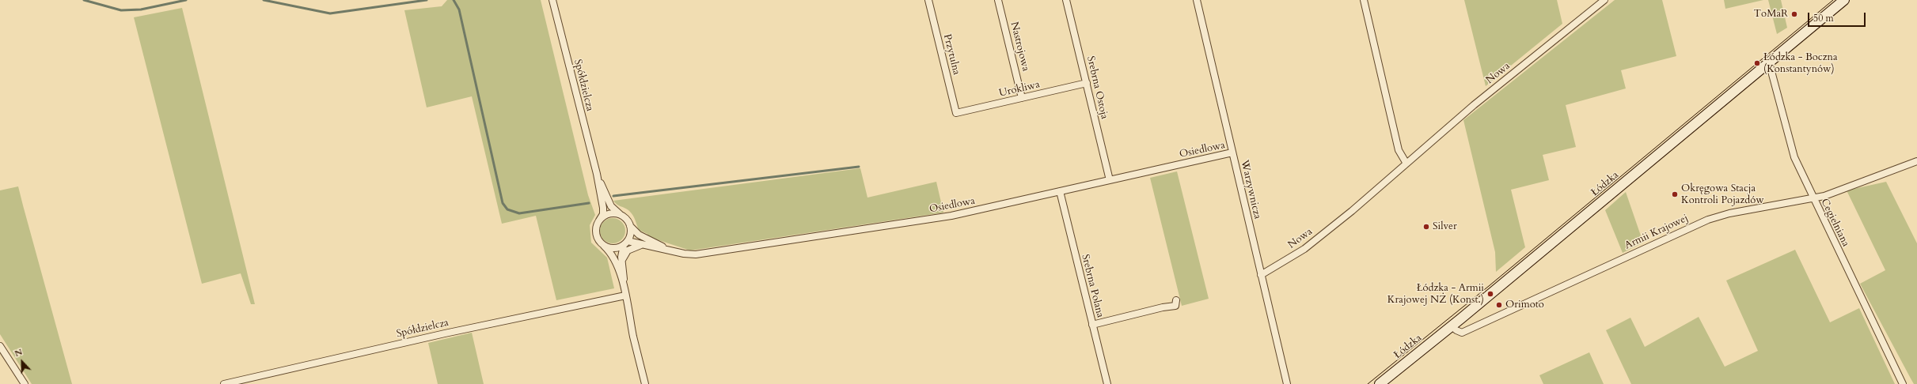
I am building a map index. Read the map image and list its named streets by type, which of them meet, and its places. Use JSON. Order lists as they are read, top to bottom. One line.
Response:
{"streets":{"main road":["Łódzka"],"street":["Nastrojowa","Przytulna","Nowa","Spółdzielcza","Srebrna Ostoja","Urokliwa","Osiedlowa","Warzywnicza","Cegielniana","Armii Krajowej","Srebrna Polana"]},"crossings":[["Nastrojowa","Urokliwa"],["Przytulna","Urokliwa"],["Nowa","Warzywnicza"],["Srebrna Ostoja","Urokliwa"],["Srebrna Ostoja","Osiedlowa"],["Osiedlowa","Warzywnicza"],["Osiedlowa","Srebrna Polana"],["Łódzka","Cegielniana"],["Łódzka","Armii Krajowej"],["Cegielniana","Armii Krajowej"]],"places":["ToMaR","Łódzka - Boczna (Konstantynów)","Okręgowa Stacja Kontroli Pojazdów","Silver","Łódzka - Armii Krajowej NŻ (Konst.)","Orimoto"],"scale_bar":"50 m","north":"top"}
